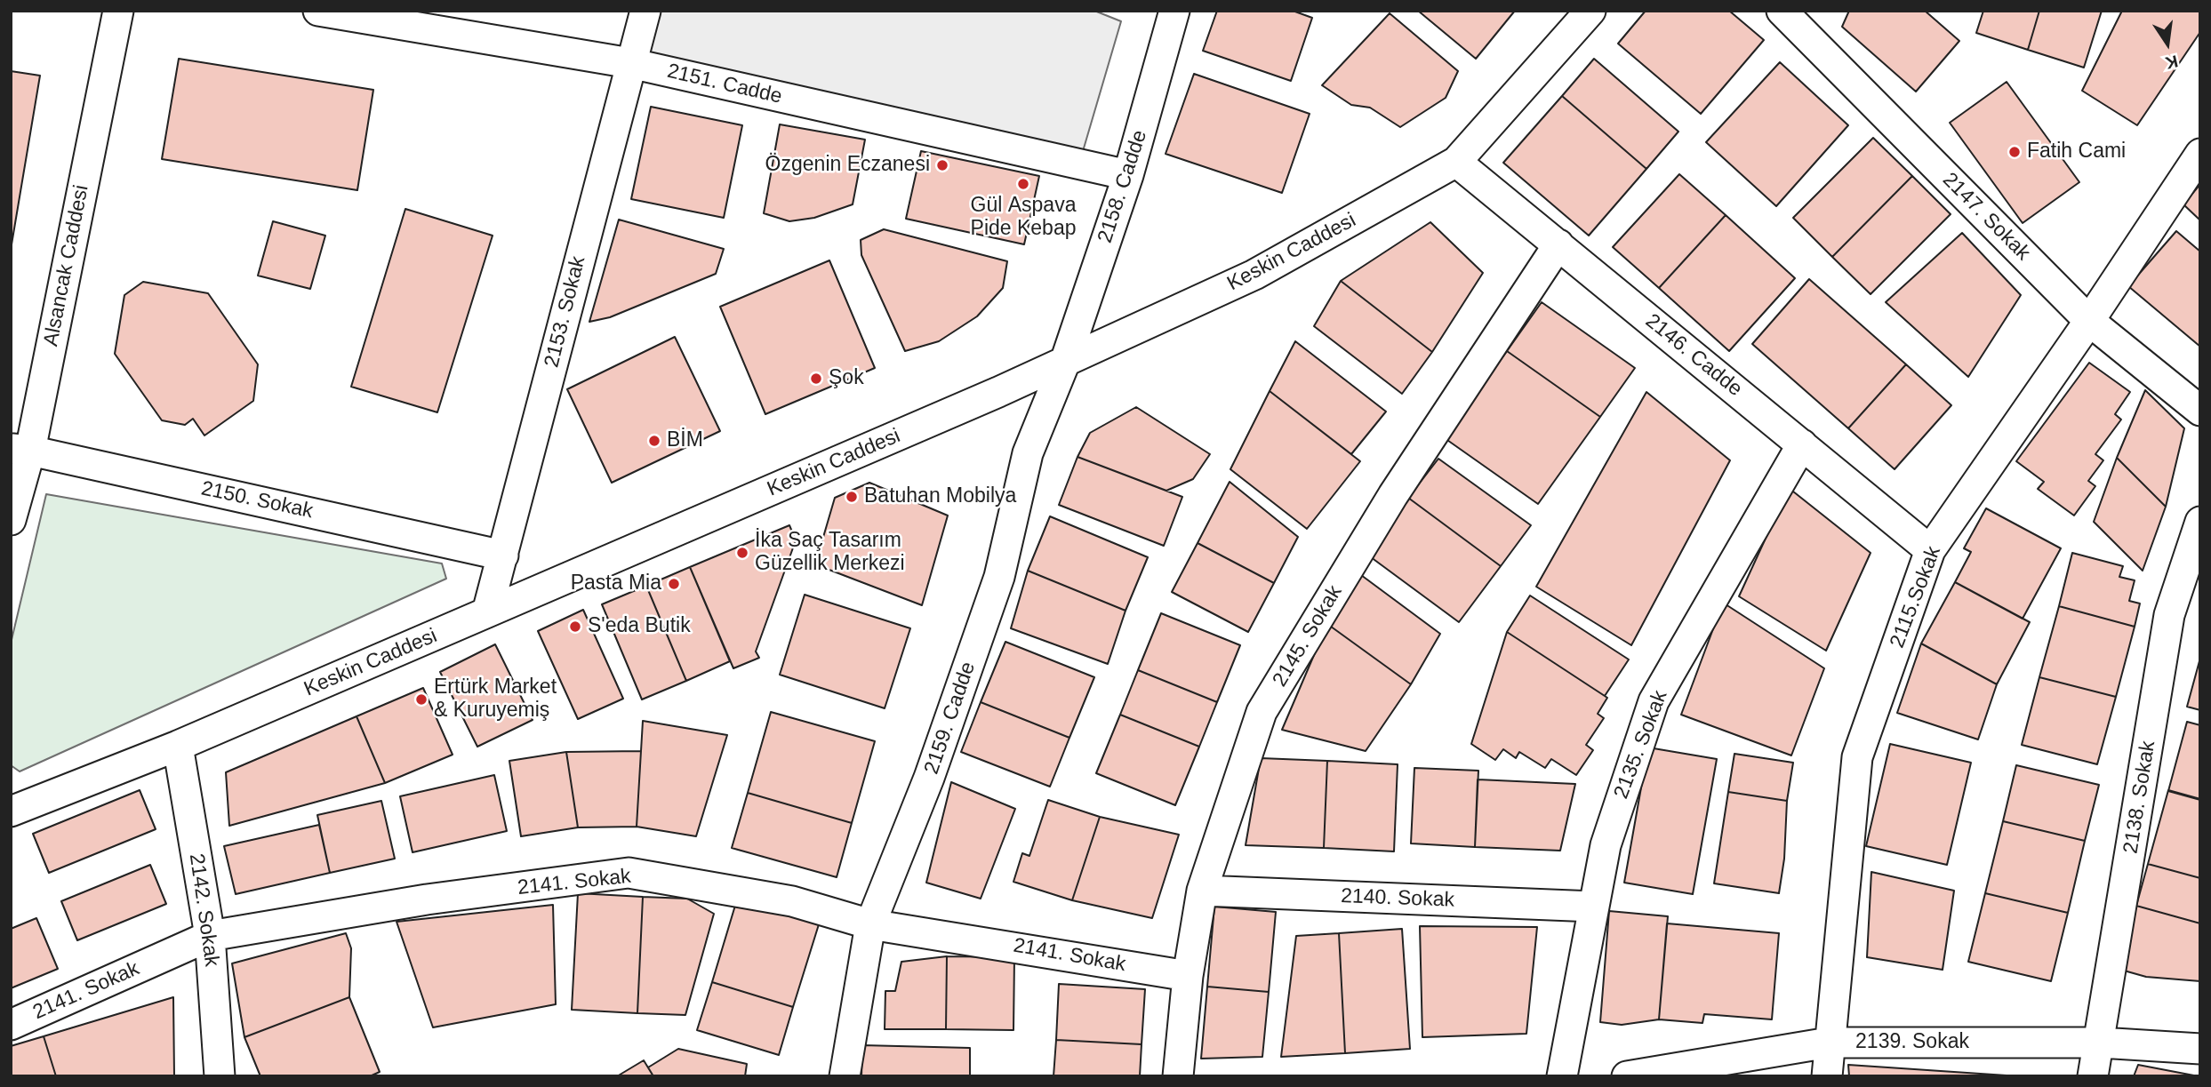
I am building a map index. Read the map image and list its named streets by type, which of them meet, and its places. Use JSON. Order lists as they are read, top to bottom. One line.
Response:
{"streets":{"street":["2151. Cadde","2158. Cadde","2147. Sokak","Keskin Caddesi","Alsancak Caddesi","2153. Sokak","2146. Cadde","2150. Sokak","2115.Sokak","2145. Sokak","2159. Cadde","2135. Sokak","2138. Sokak","2141. Sokak","2140. Sokak","2142. Sokak","2139. Sokak"]},"crossings":[["2151. Cadde","2158. Cadde"],["2151. Cadde","2153. Sokak"],["2158. Cadde","Keskin Caddesi"],["2158. Cadde","2159. Cadde"],["2147. Sokak","2115.Sokak"],["Keskin Caddesi","2153. Sokak"],["Keskin Caddesi","2146. Cadde"],["Keskin Caddesi","2159. Cadde"],["Keskin Caddesi","2142. Sokak"],["Alsancak Caddesi","2150. Sokak"],["2153. Sokak","2150. Sokak"],["2146. Cadde","2115.Sokak"],["2146. Cadde","2145. Sokak"],["2146. Cadde","2135. Sokak"],["2115.Sokak","2139. Sokak"],["2145. Sokak","2141. Sokak"],["2145. Sokak","2140. Sokak"],["2159. Cadde","2141. Sokak"],["2135. Sokak","2140. Sokak"],["2138. Sokak","2139. Sokak"],["2141. Sokak","2142. Sokak"]],"places":["Fatih Cami","Özgenin Eczanesi","Gül Aspava Pide Kebap","Şok","BİM","Batuhan Mobilya","İka Saç Tasarım Güzellik Merkezi","Pasta Mia","S'eda Butik","Ertürk Market & Kuruyemiş"],"north":"bottom"}
